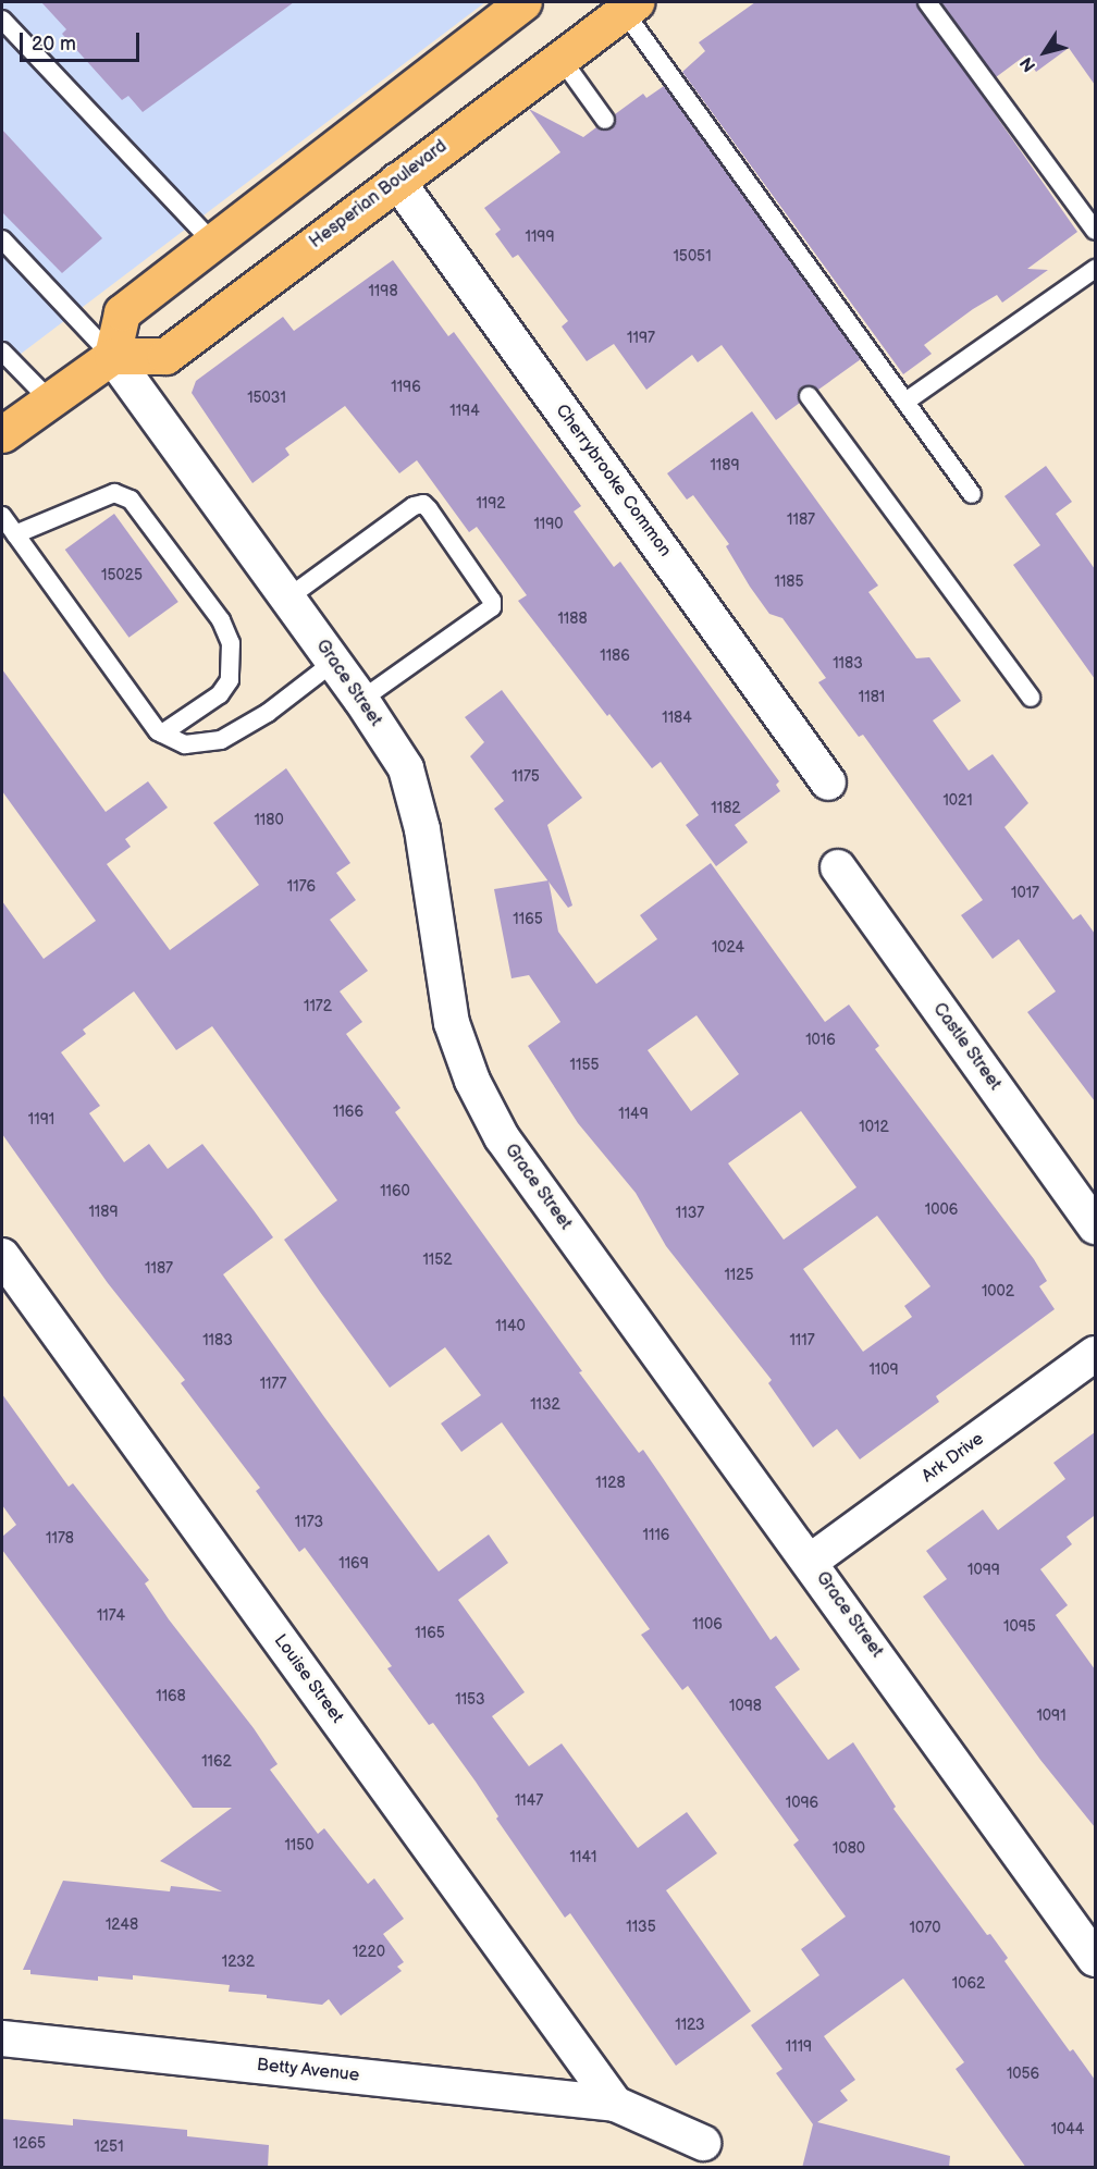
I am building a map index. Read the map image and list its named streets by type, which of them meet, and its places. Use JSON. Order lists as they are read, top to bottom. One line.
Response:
{"streets":{"main road":["Hesperian Boulevard"],"street":["Cherrybrooke Common","Grace Street","Castle Street","Ark Drive","Louise Street","Betty Avenue"]},"crossings":[["Hesperian Boulevard","Cherrybrooke Common"],["Hesperian Boulevard","Grace Street"],["Grace Street","Ark Drive"],["Louise Street","Betty Avenue"]],"house_numbers":["1199","15051","1198","1197","1196","15031","1194","1189","1192","1187","1190","15025","1185","1188","1186","1183","1181","1184","1175","1021","1182","1180","1176","1017","1165","1024","1172","1016","1155","1166","1149","1191","1012","1160","1006","1189","1137","1152","1187","1125","1002","1140","1183","1117","1109","1177","1132","1128","1173","1116","1178","1169","1099","1174","1106","1095","1165","1168","1153","1098","1091","1162","1147","1096","1150","1080","1141","1248","1135","1070","1220","1232","1062","1123","1119","1056","1044","1265","1251"],"scale_bar":"20 m","north":"bottom left"}
